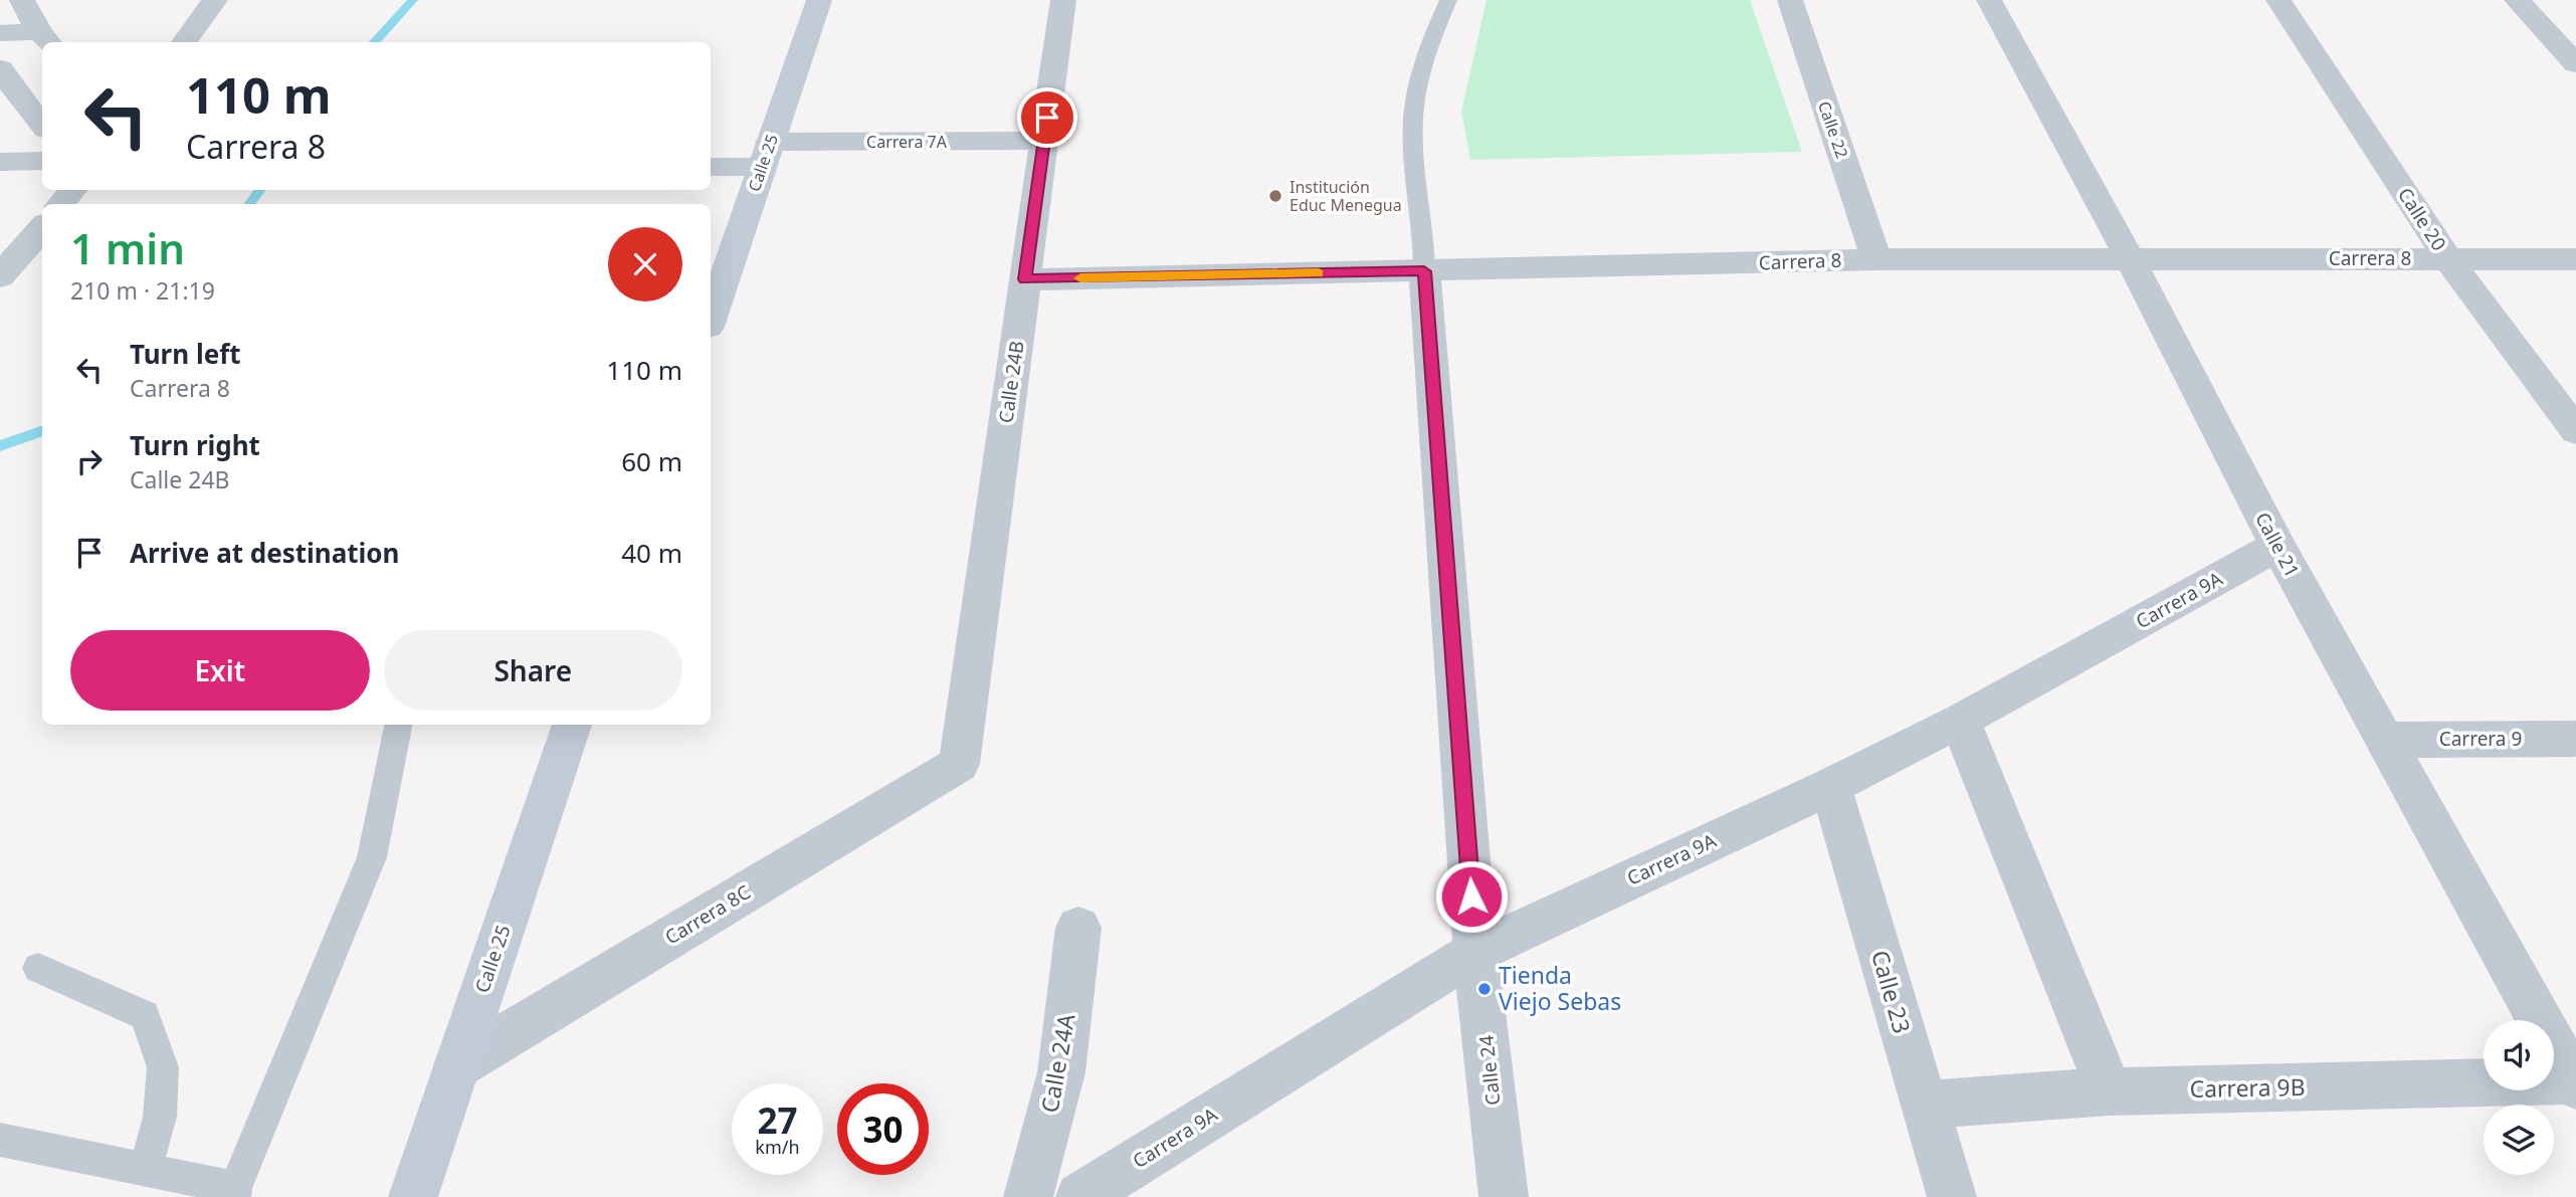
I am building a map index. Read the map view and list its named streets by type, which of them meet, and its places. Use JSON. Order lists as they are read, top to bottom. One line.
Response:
{"streets":{"street":["Calle 22","Carrera 7A","Calle 25","Calle 20","Carrera 8","Calle 24B","Calle 21","Carrera 9A","Carrera 9","Carrera 8C","Calle 23","Calle 24A","Calle 24","Carrera 9B"]},"crossings":[["Calle 22","Carrera 8"],["Carrera 7A","Calle 25"],["Carrera 7A","Calle 24B"],["Calle 25","Carrera 8C"],["Calle 20","Carrera 8"],["Carrera 8","Calle 24B"],["Carrera 8","Calle 21"],["Carrera 8","Calle 24"],["Calle 24B","Carrera 8C"],["Calle 21","Carrera 9A"],["Calle 21","Carrera 9"],["Calle 21","Carrera 9B"],["Carrera 9A","Calle 23"],["Carrera 9A","Calle 24"],["Calle 23","Carrera 9B"]],"places":["Institución Educ Menegua","Tienda Viejo Sebas"],"page":{"turn":["110 m","Carrera 8"],"heading":["1 min","210 m · 21:19"],"list":[{"name":"Turn left","note":"Carrera 8","value":"110 m"},{"name":"Turn right","note":"Calle 24B","value":"60 m"},{"name":"Arrive at destination","value":"40 m"}],"buttons":["Exit","Share"],"speed":"27 km/h","limit":"30"}}
